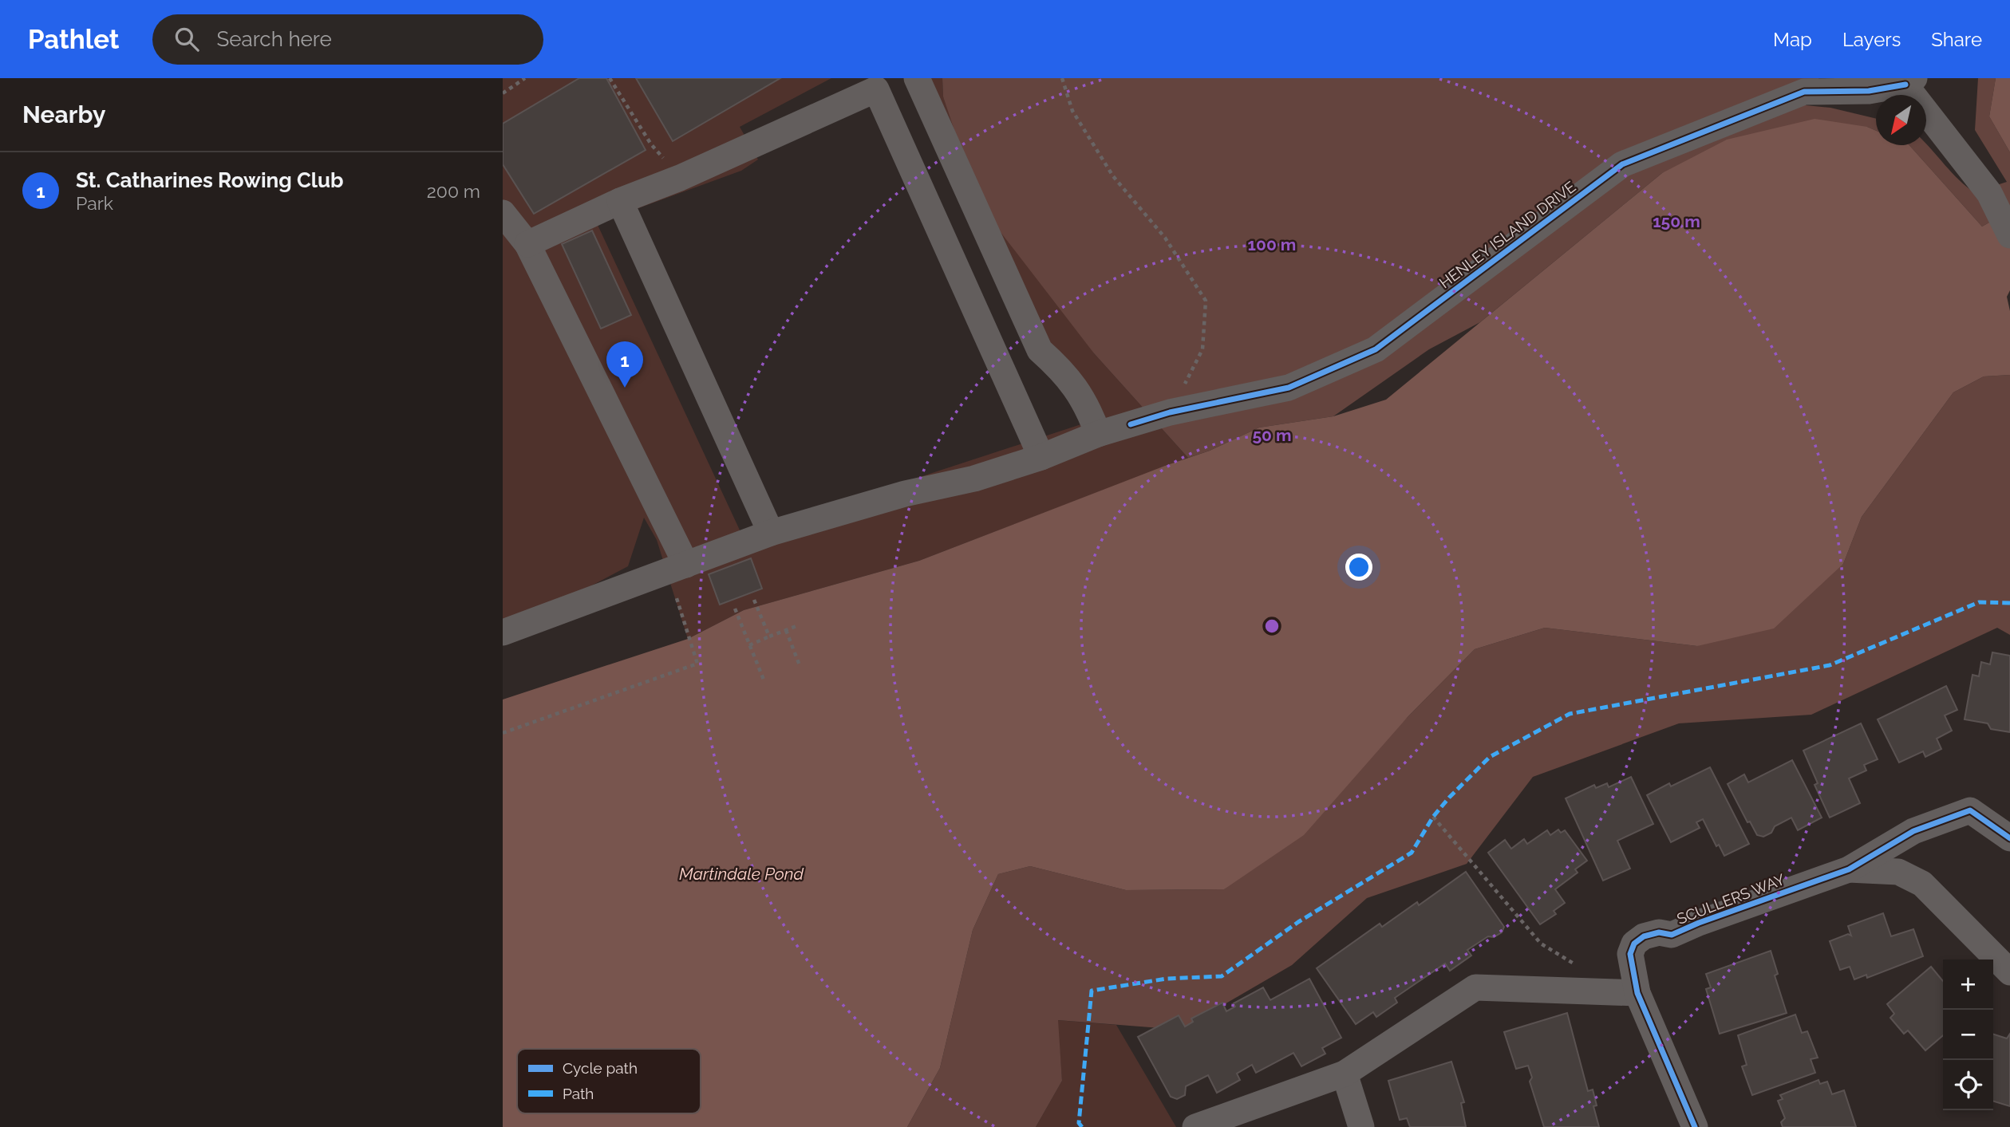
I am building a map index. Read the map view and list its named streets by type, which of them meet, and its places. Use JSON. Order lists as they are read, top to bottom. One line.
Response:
{"streets":{"street":["HENLEY ISLAND DRIVE","SCULLERS WAY"]},"water":["Martindale Pond"],"legend":["Cycle path","Path"],"north":"bottom left","page":{"header":"Pathlet","search":"Search here","nav":["Map","Layers","Share"],"heading":"Nearby","list":[{"mark":"1","name":"St. Catharines Rowing Club","note":"Park","value":"200 m"}],"pins":"1","map_buttons":["+","−"]},"rings":["150 m","100 m","50 m"]}
